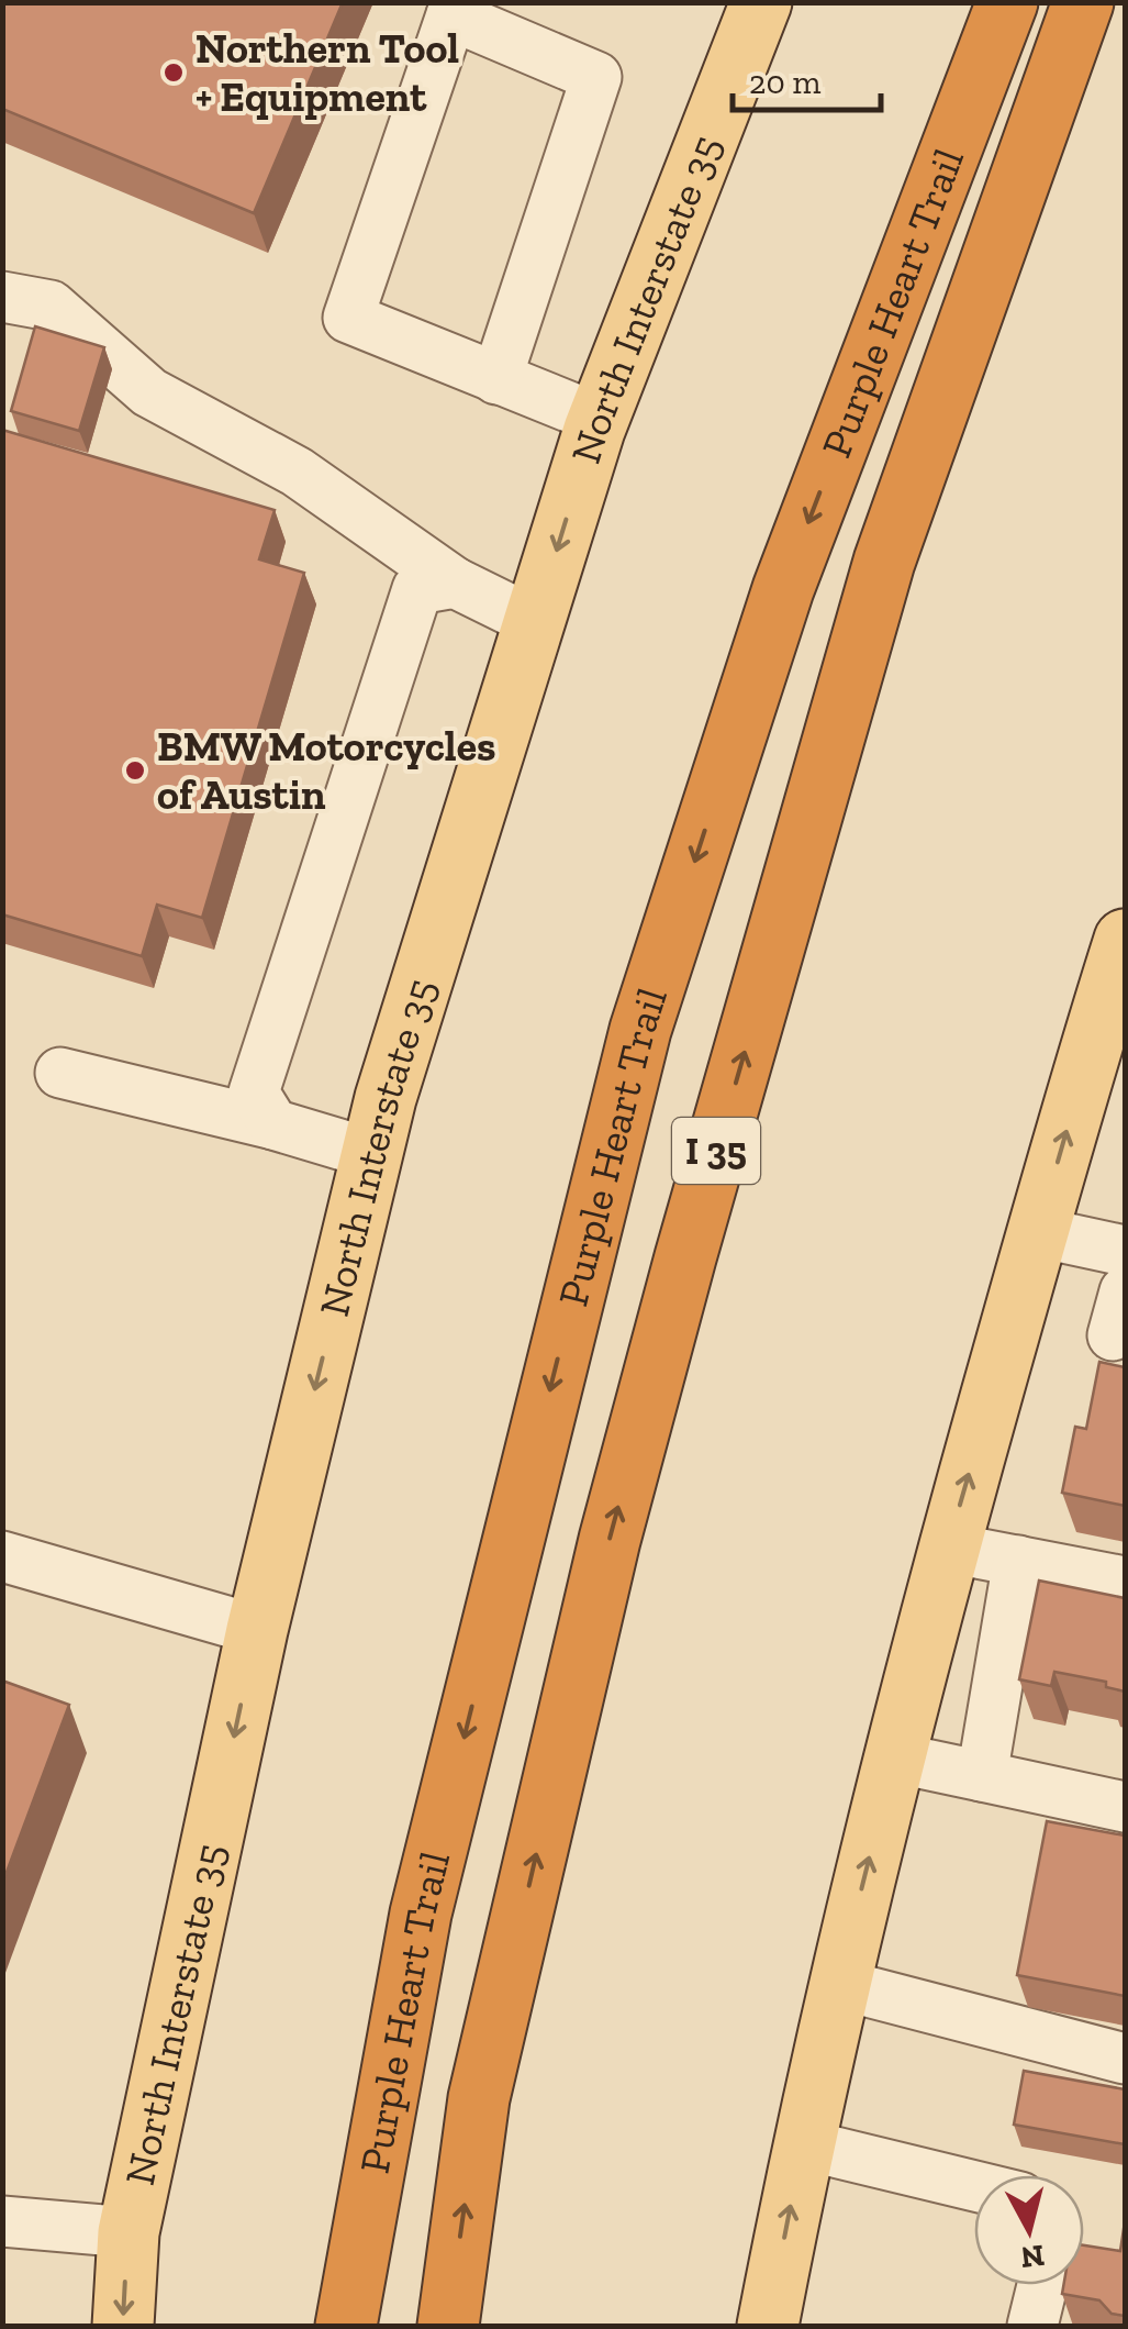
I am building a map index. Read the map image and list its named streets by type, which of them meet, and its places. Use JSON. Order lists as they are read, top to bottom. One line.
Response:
{"streets":{"highway":["Purple Heart Trail","I 35"],"main road":["North Interstate 35"]},"one_way":["North Interstate 35"],"places":["Northern Tool + Equipment","BMW Motorcycles of Austin"],"scale_bar":"20 m","north":"bottom"}
